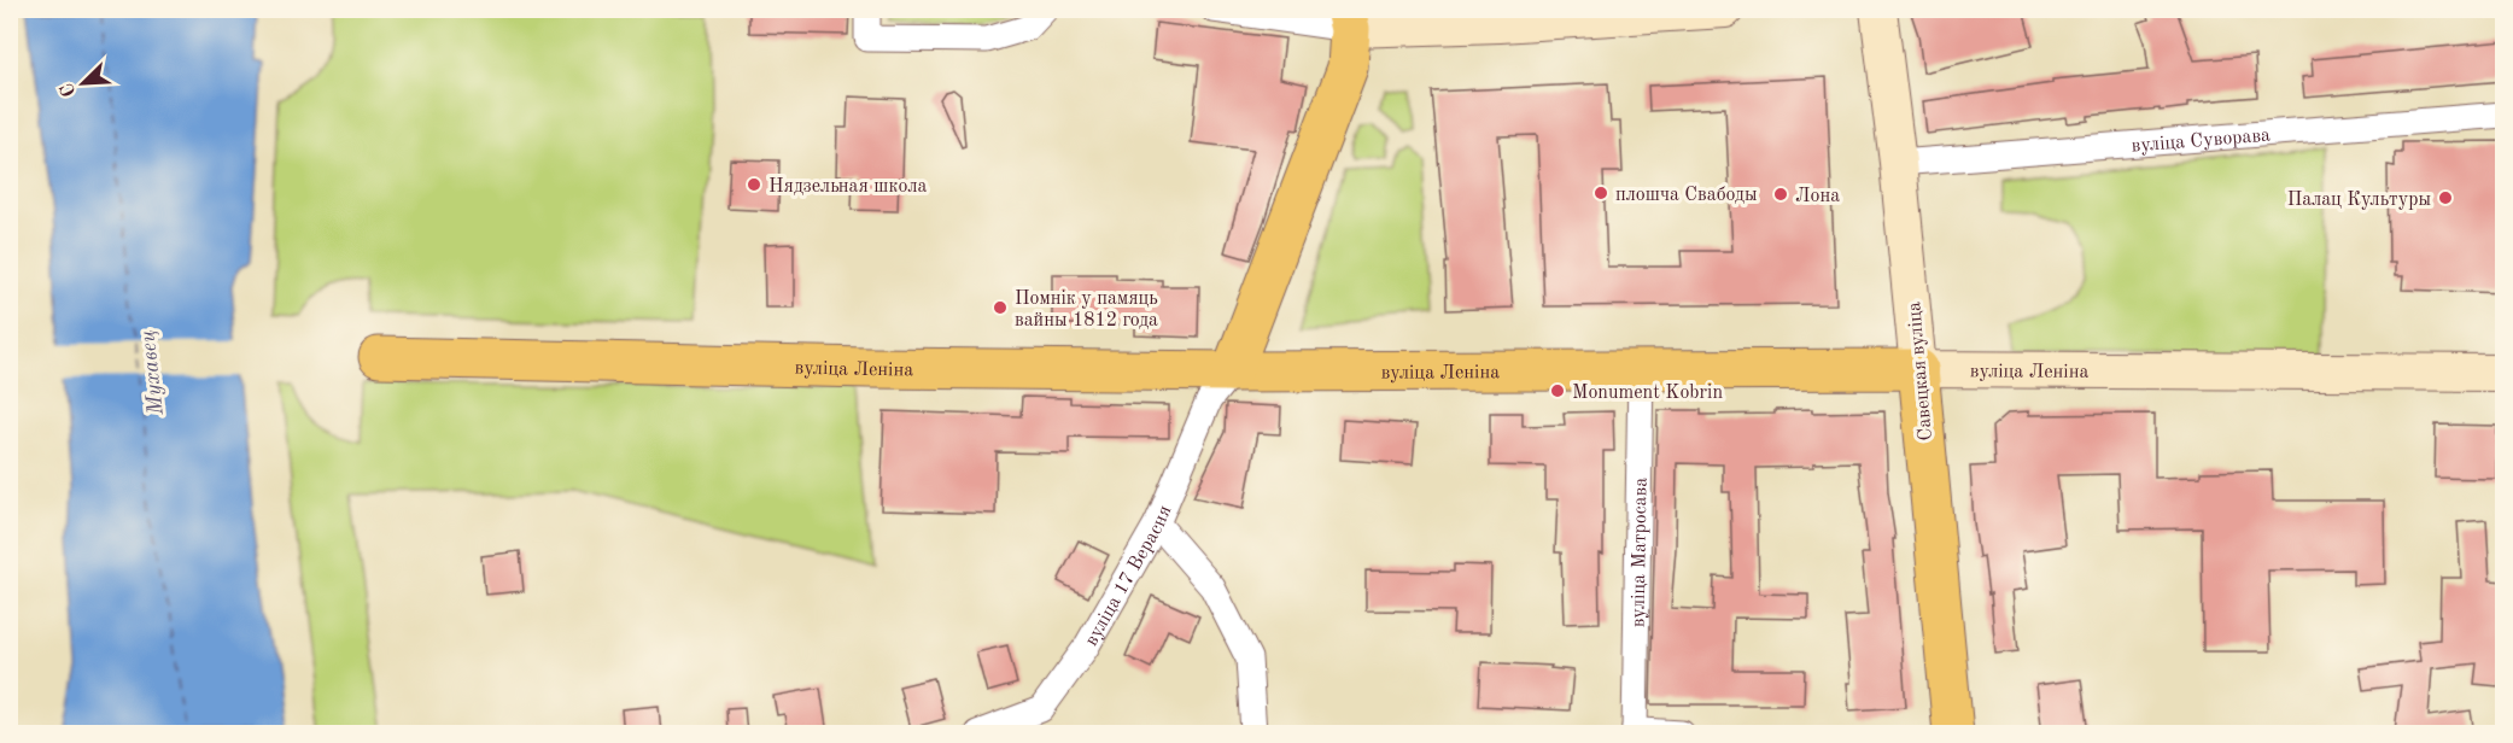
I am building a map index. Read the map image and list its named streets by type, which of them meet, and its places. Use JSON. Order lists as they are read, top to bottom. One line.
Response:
{"streets":{"main road":["вуліца Леніна","Савецкая вуліца"],"street":["вуліца Суворава","вуліца Матросава","вуліца 17 Верасня"]},"crossings":[["вуліца Суворава","Савецкая вуліца"],["вуліца Леніна","Савецкая вуліца"],["вуліца Леніна","вуліца Матросава"],["вуліца Леніна","вуліца 17 Верасня"]],"water":["Мухавец"],"places":["Нядзельная школа","плошча Свабоды","Лона","Палац Культуры","Помнік у памяць вайны 1812 года","Monument Kobrin"],"north":"bottom left"}
